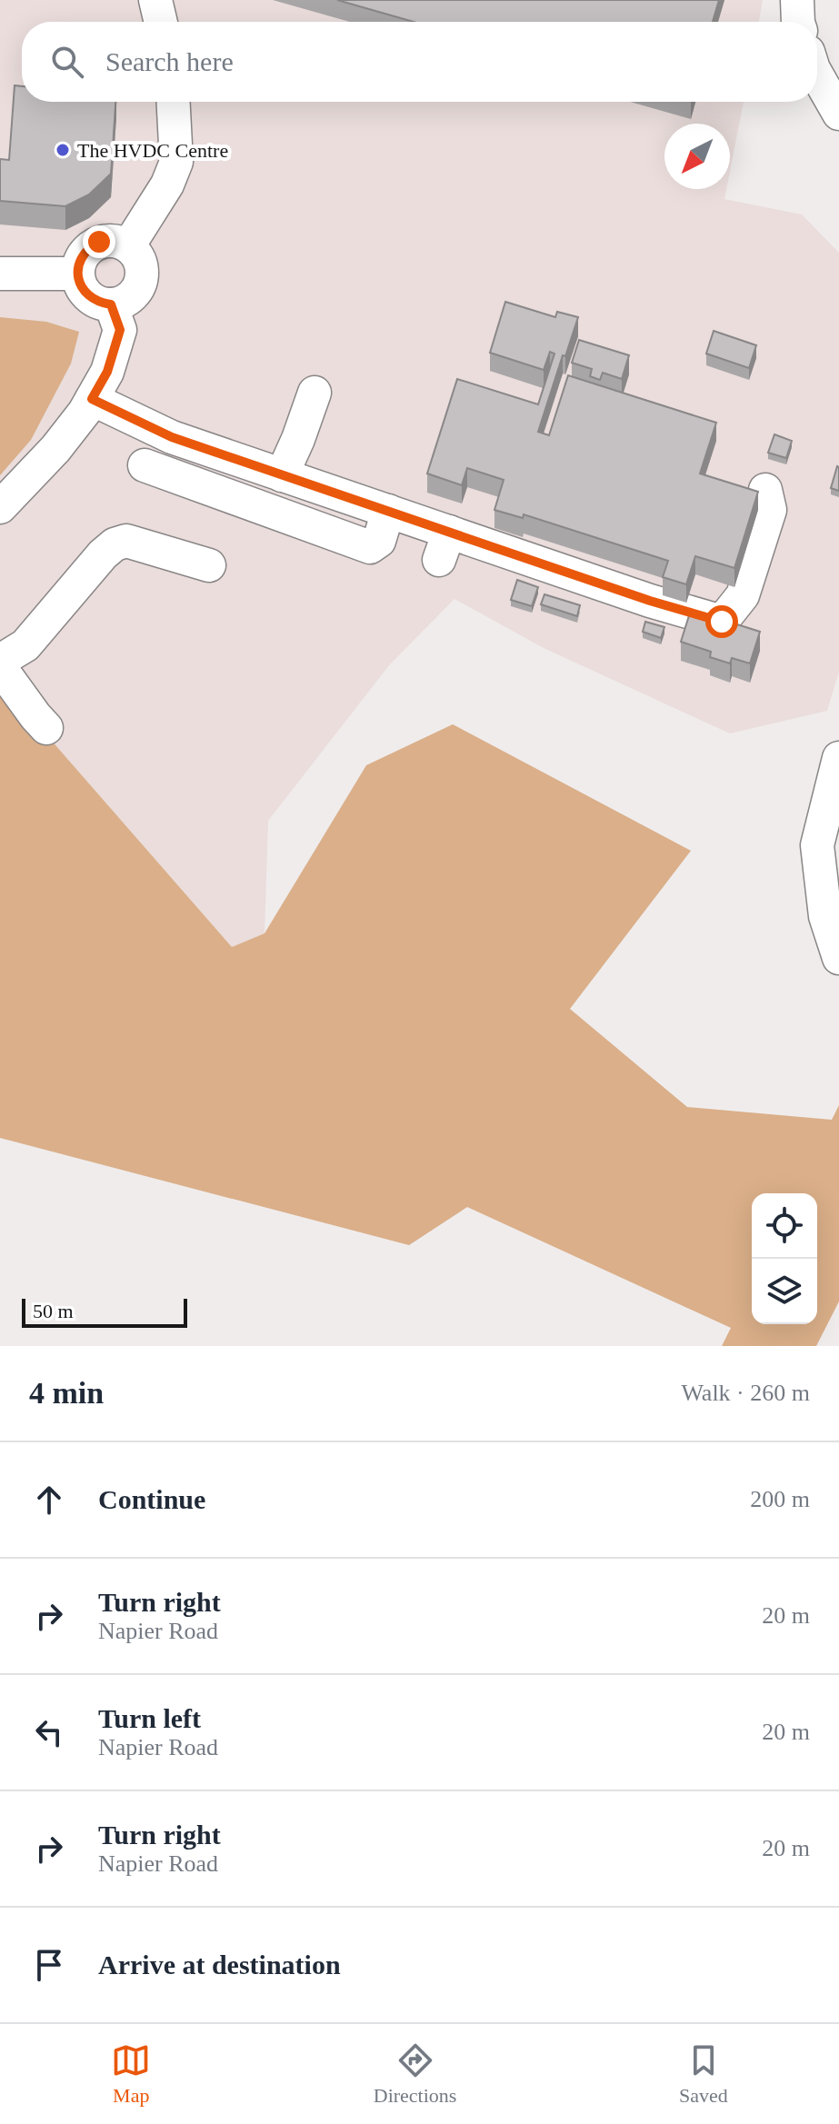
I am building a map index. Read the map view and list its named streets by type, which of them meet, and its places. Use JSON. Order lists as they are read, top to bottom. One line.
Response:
{"places":["The HVDC Centre"],"scale_bar":"50 m","north":"bottom left","page":{"search":"Search here","scale":"50 m","heading":["4 min","Walk · 260 m"],"list":[["Continue","200 m"],["Turn right","Napier Road","20 m"],["Turn left","Napier Road","20 m"],["Turn right","Napier Road","20 m"],"Arrive at destination"],"nav":["Map","Directions","Saved"]}}
